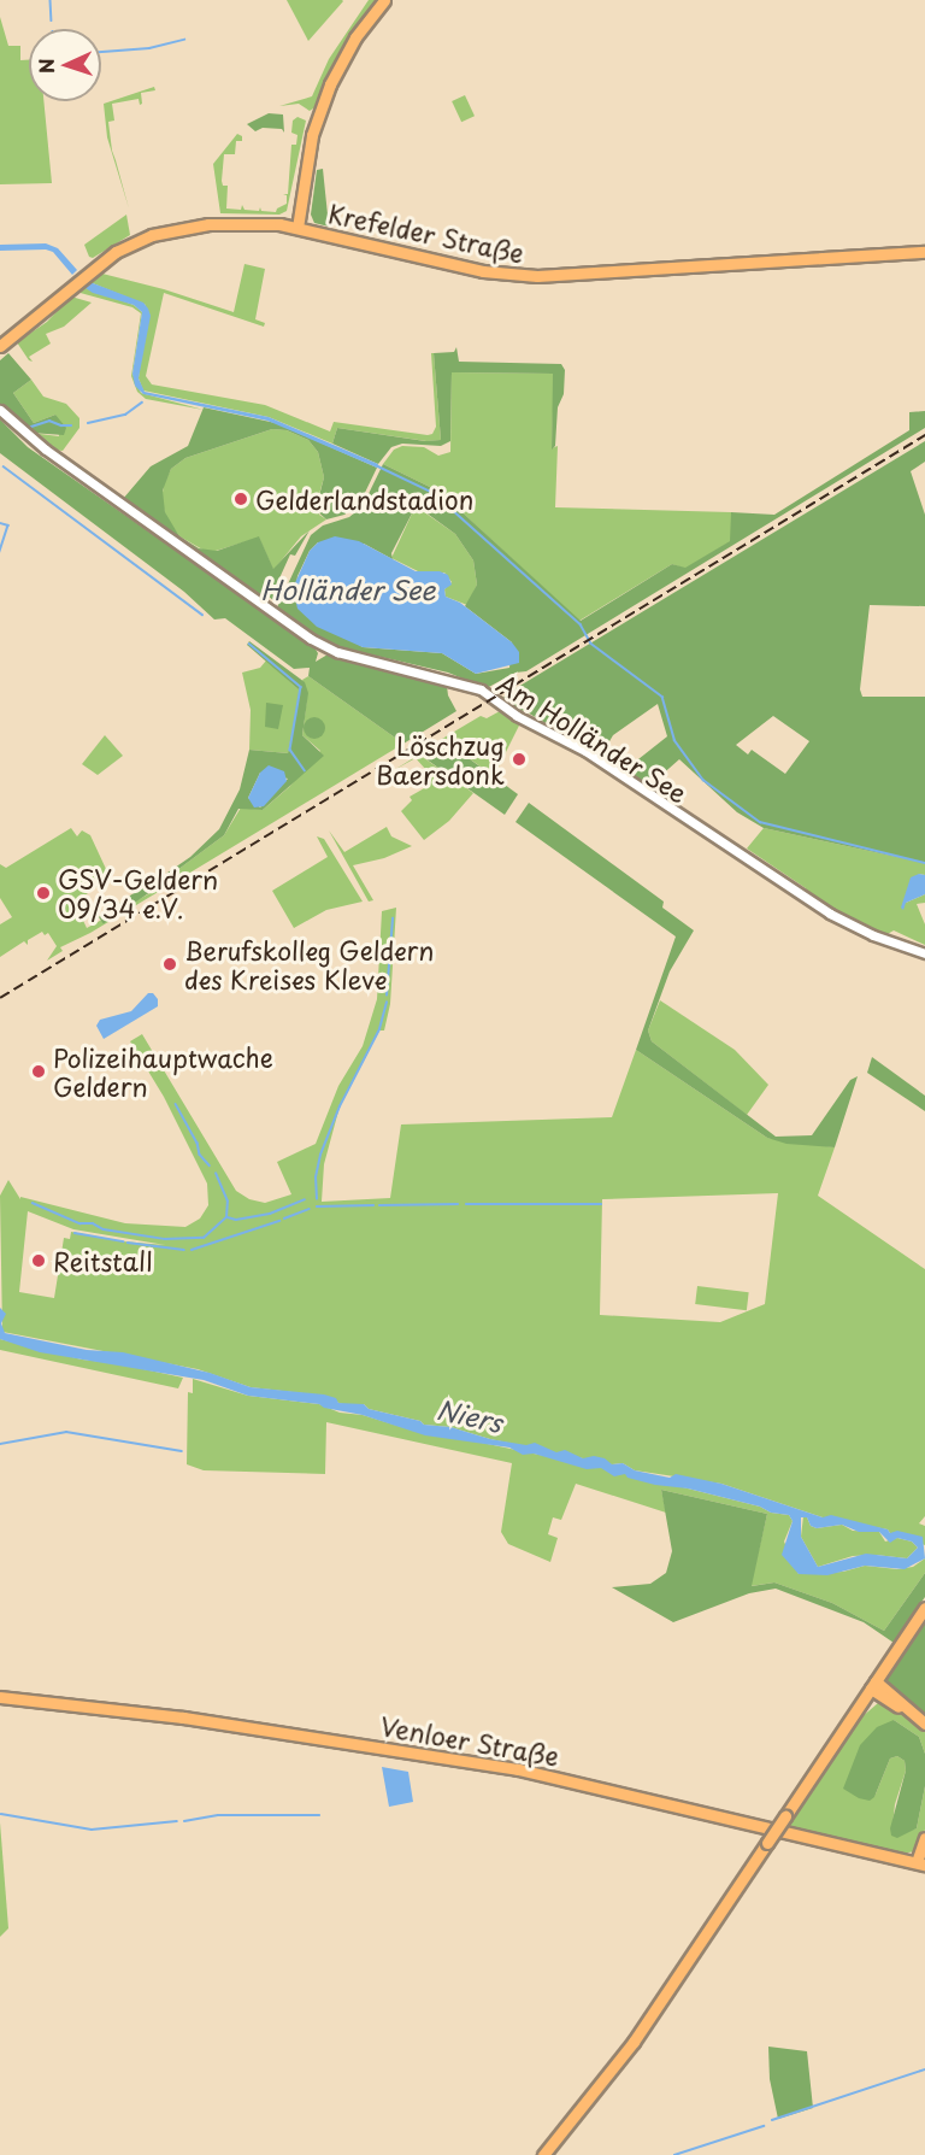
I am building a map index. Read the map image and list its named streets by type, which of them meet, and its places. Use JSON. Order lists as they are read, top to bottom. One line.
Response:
{"streets":{"main road":["Krefelder Straße","Venloer Straße"],"street":["Am Holländer See"]},"water":["Holländer See","Niers"],"places":["Gelderlandstadion","Löschzug Baersdonk","GSV-Geldern 09/34 e.V.","Berufskolleg Geldern des Kreises Kleve","Polizeihauptwache Geldern","Reitstall"],"north":"left"}
